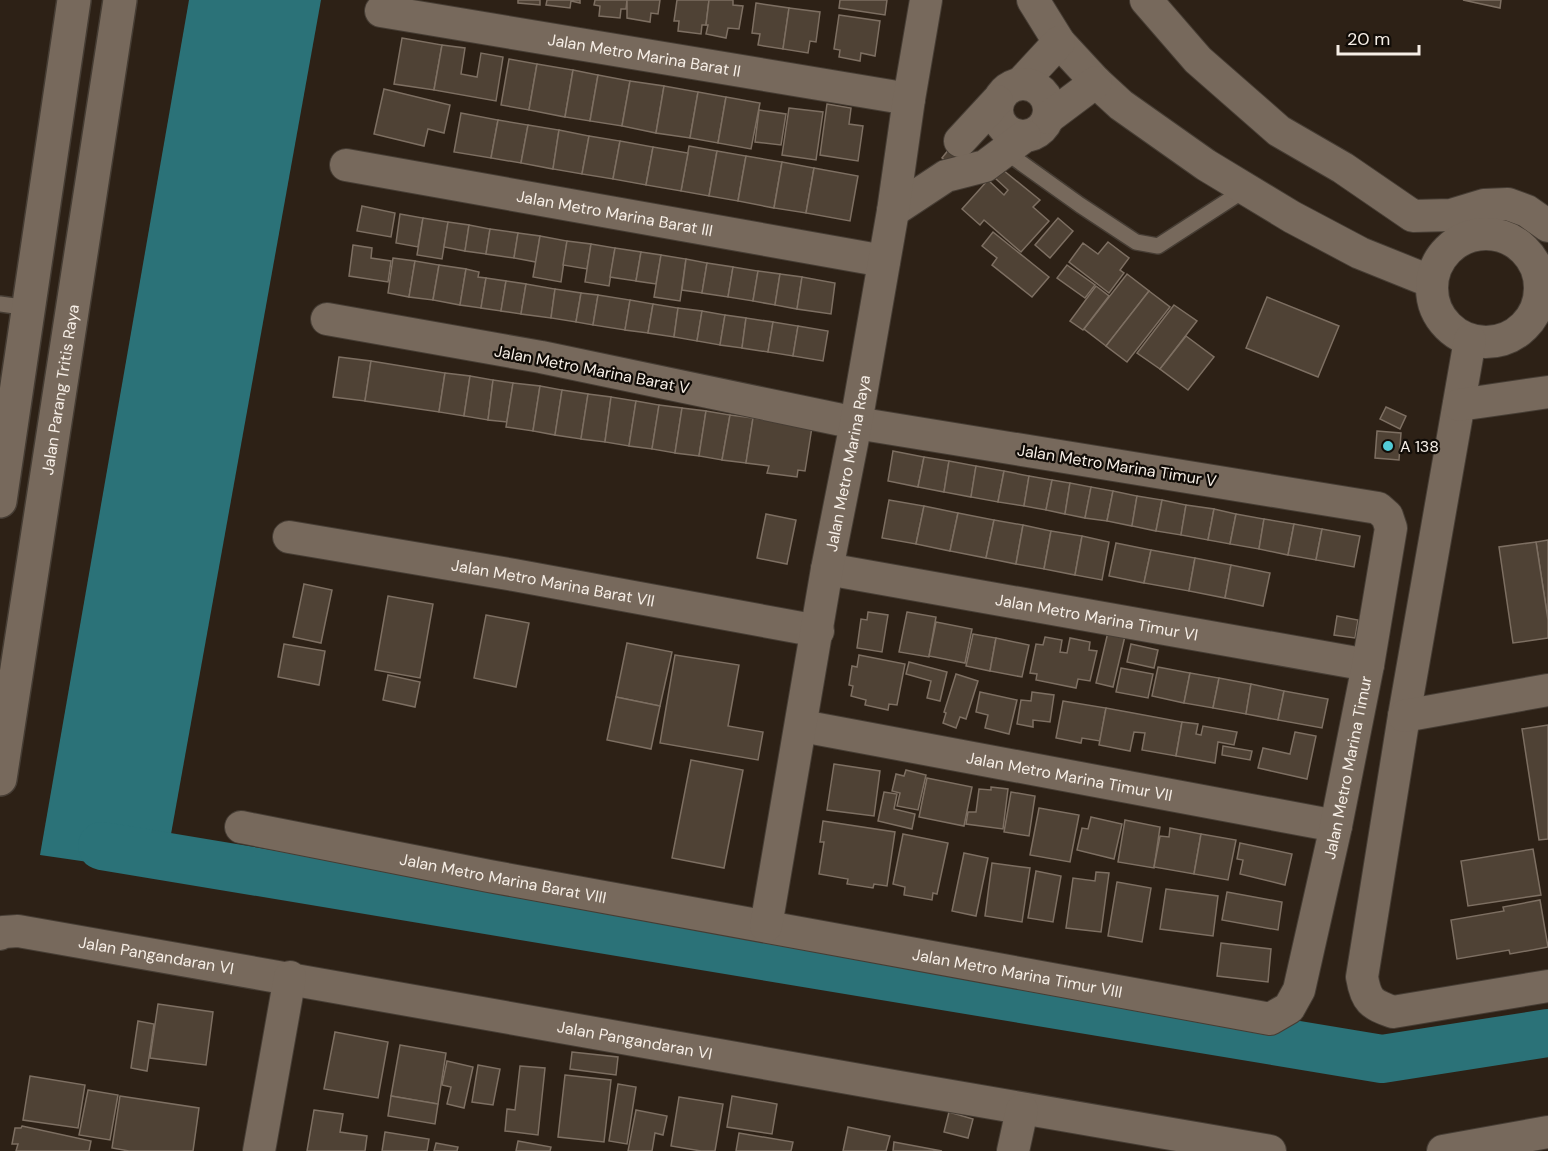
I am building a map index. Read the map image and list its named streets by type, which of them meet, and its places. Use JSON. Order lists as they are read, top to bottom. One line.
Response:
{"streets":{"street":["Jalan Metro Marina Barat II","Jalan Metro Marina Barat III","Jalan Metro Marina Barat V","Jalan Parang Tritis Raya","Jalan Metro Marina Raya","Jalan Metro Marina Timur V","Jalan Metro Marina Barat VII","Jalan Metro Marina Timur VI","Jalan Metro Marina Timur","Jalan Metro Marina Timur VII","Jalan Metro Marina Barat VIII","Jalan Pangandaran VI","Jalan Metro Marina Timur VIII"]},"crossings":[["Jalan Metro Marina Barat II","Jalan Metro Marina Raya"],["Jalan Metro Marina Barat III","Jalan Metro Marina Raya"],["Jalan Metro Marina Barat V","Jalan Metro Marina Raya"],["Jalan Metro Marina Barat V","Jalan Metro Marina Timur V"],["Jalan Metro Marina Raya","Jalan Metro Marina Timur V"],["Jalan Metro Marina Raya","Jalan Metro Marina Barat VII"],["Jalan Metro Marina Raya","Jalan Metro Marina Timur VI"],["Jalan Metro Marina Raya","Jalan Metro Marina Timur VII"],["Jalan Metro Marina Raya","Jalan Metro Marina Barat VIII"],["Jalan Metro Marina Raya","Jalan Metro Marina Timur VIII"],["Jalan Metro Marina Timur V","Jalan Metro Marina Timur"],["Jalan Metro Marina Timur VI","Jalan Metro Marina Timur"],["Jalan Metro Marina Timur","Jalan Metro Marina Timur VII"],["Jalan Metro Marina Timur","Jalan Metro Marina Timur VIII"],["Jalan Metro Marina Barat VIII","Jalan Metro Marina Timur VIII"]],"places":["A 138"],"scale_bar":"20 m"}
